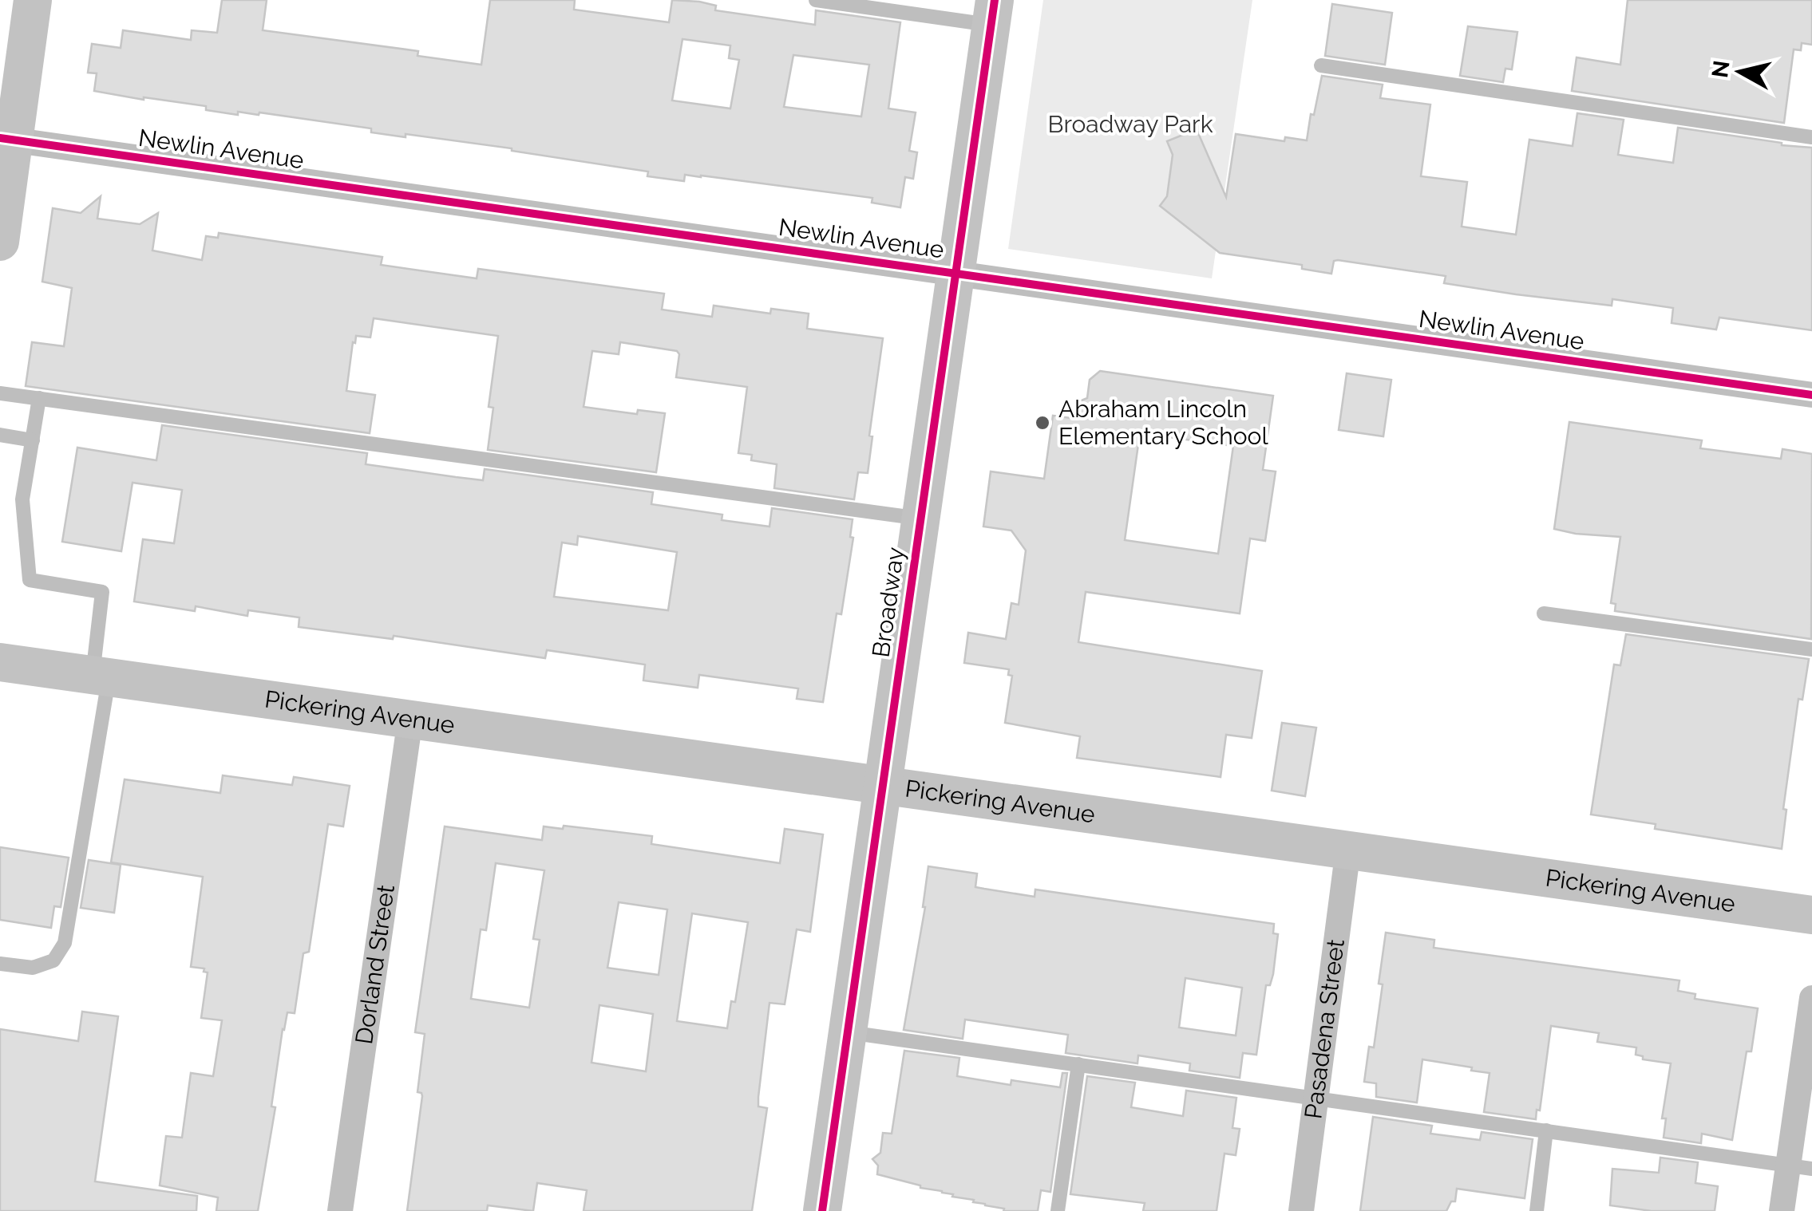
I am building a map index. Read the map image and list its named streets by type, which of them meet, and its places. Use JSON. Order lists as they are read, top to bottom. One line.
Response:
{"streets":{"street":["Newlin Avenue","Broadway","Pickering Avenue","Dorland Street","Pasadena Street"]},"crossings":[["Newlin Avenue","Broadway"],["Broadway","Pickering Avenue"],["Pickering Avenue","Dorland Street"],["Pickering Avenue","Pasadena Street"]],"parks":["Broadway Park"],"places":["Abraham Lincoln Elementary School"],"north":"left"}
